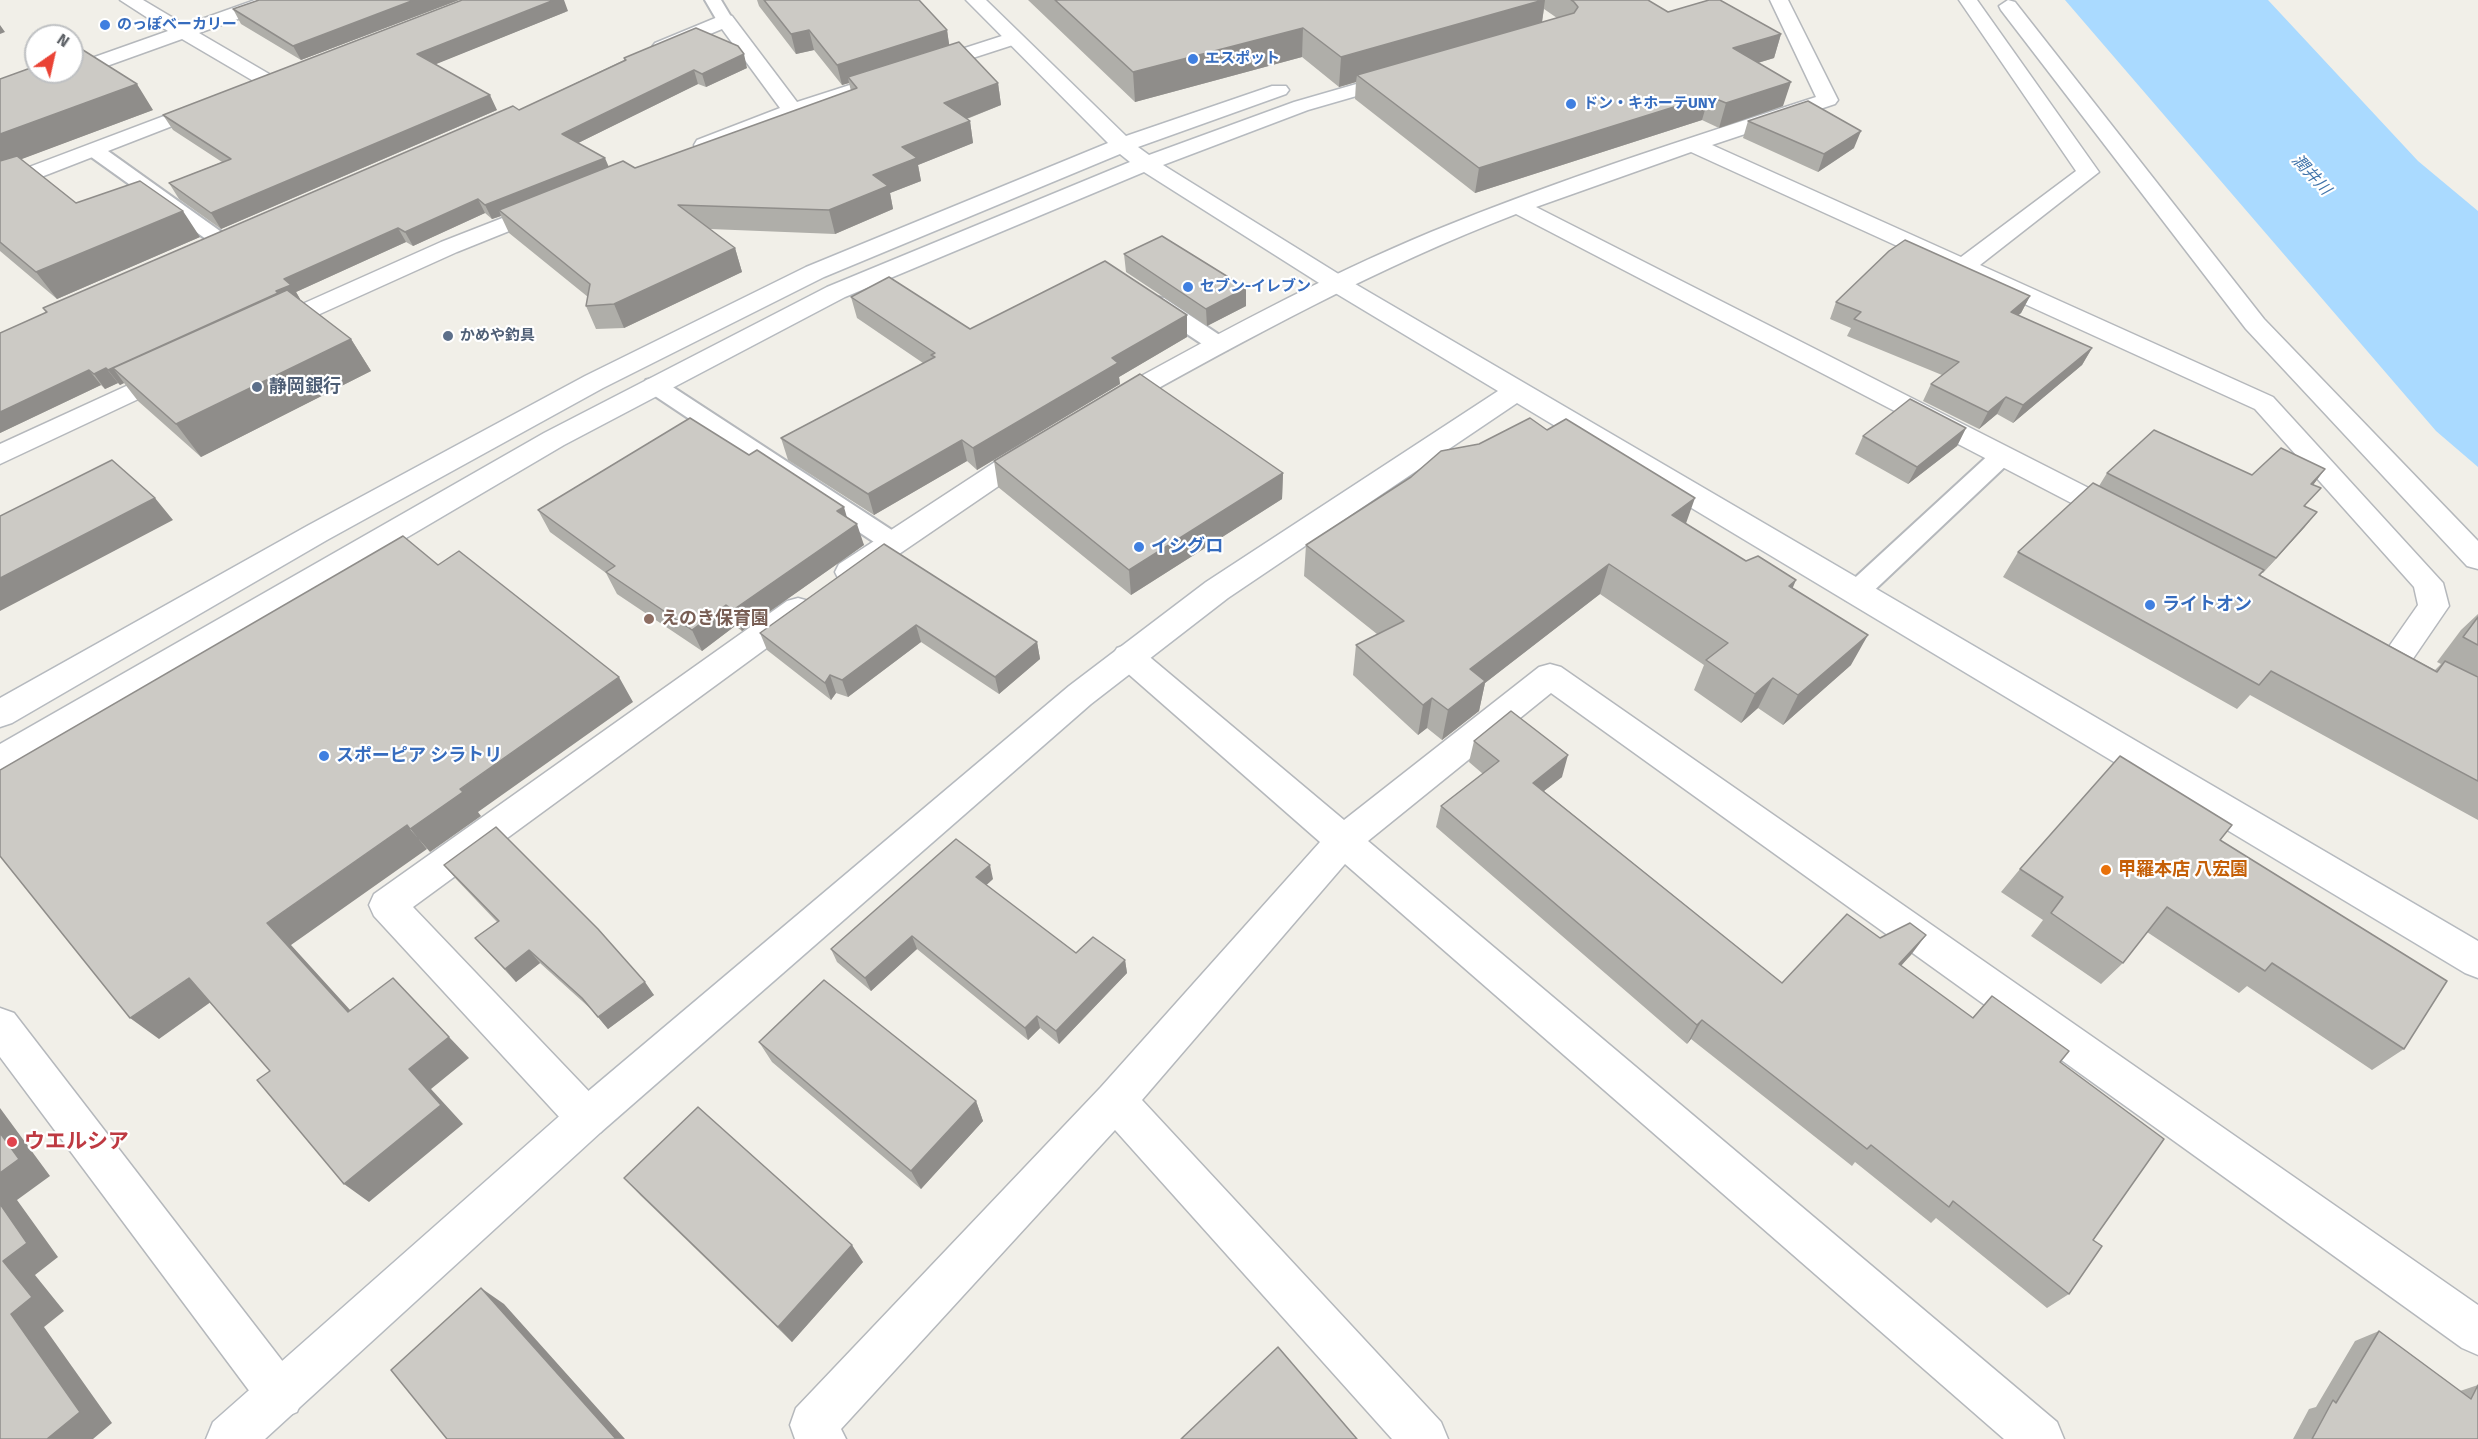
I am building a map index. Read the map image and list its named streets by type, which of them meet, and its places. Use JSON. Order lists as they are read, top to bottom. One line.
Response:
{"water":["潤井川"],"places":["のっぽベーカリー","エスポット","ドン・キホーテUNY","セブン-イレブン","かめや釣具","静岡銀行","イシグロ","ライトオン","えのき保育園","スポーピア シラトリ","甲羅本店 八宏園","ウエルシア"],"north":"top right"}
